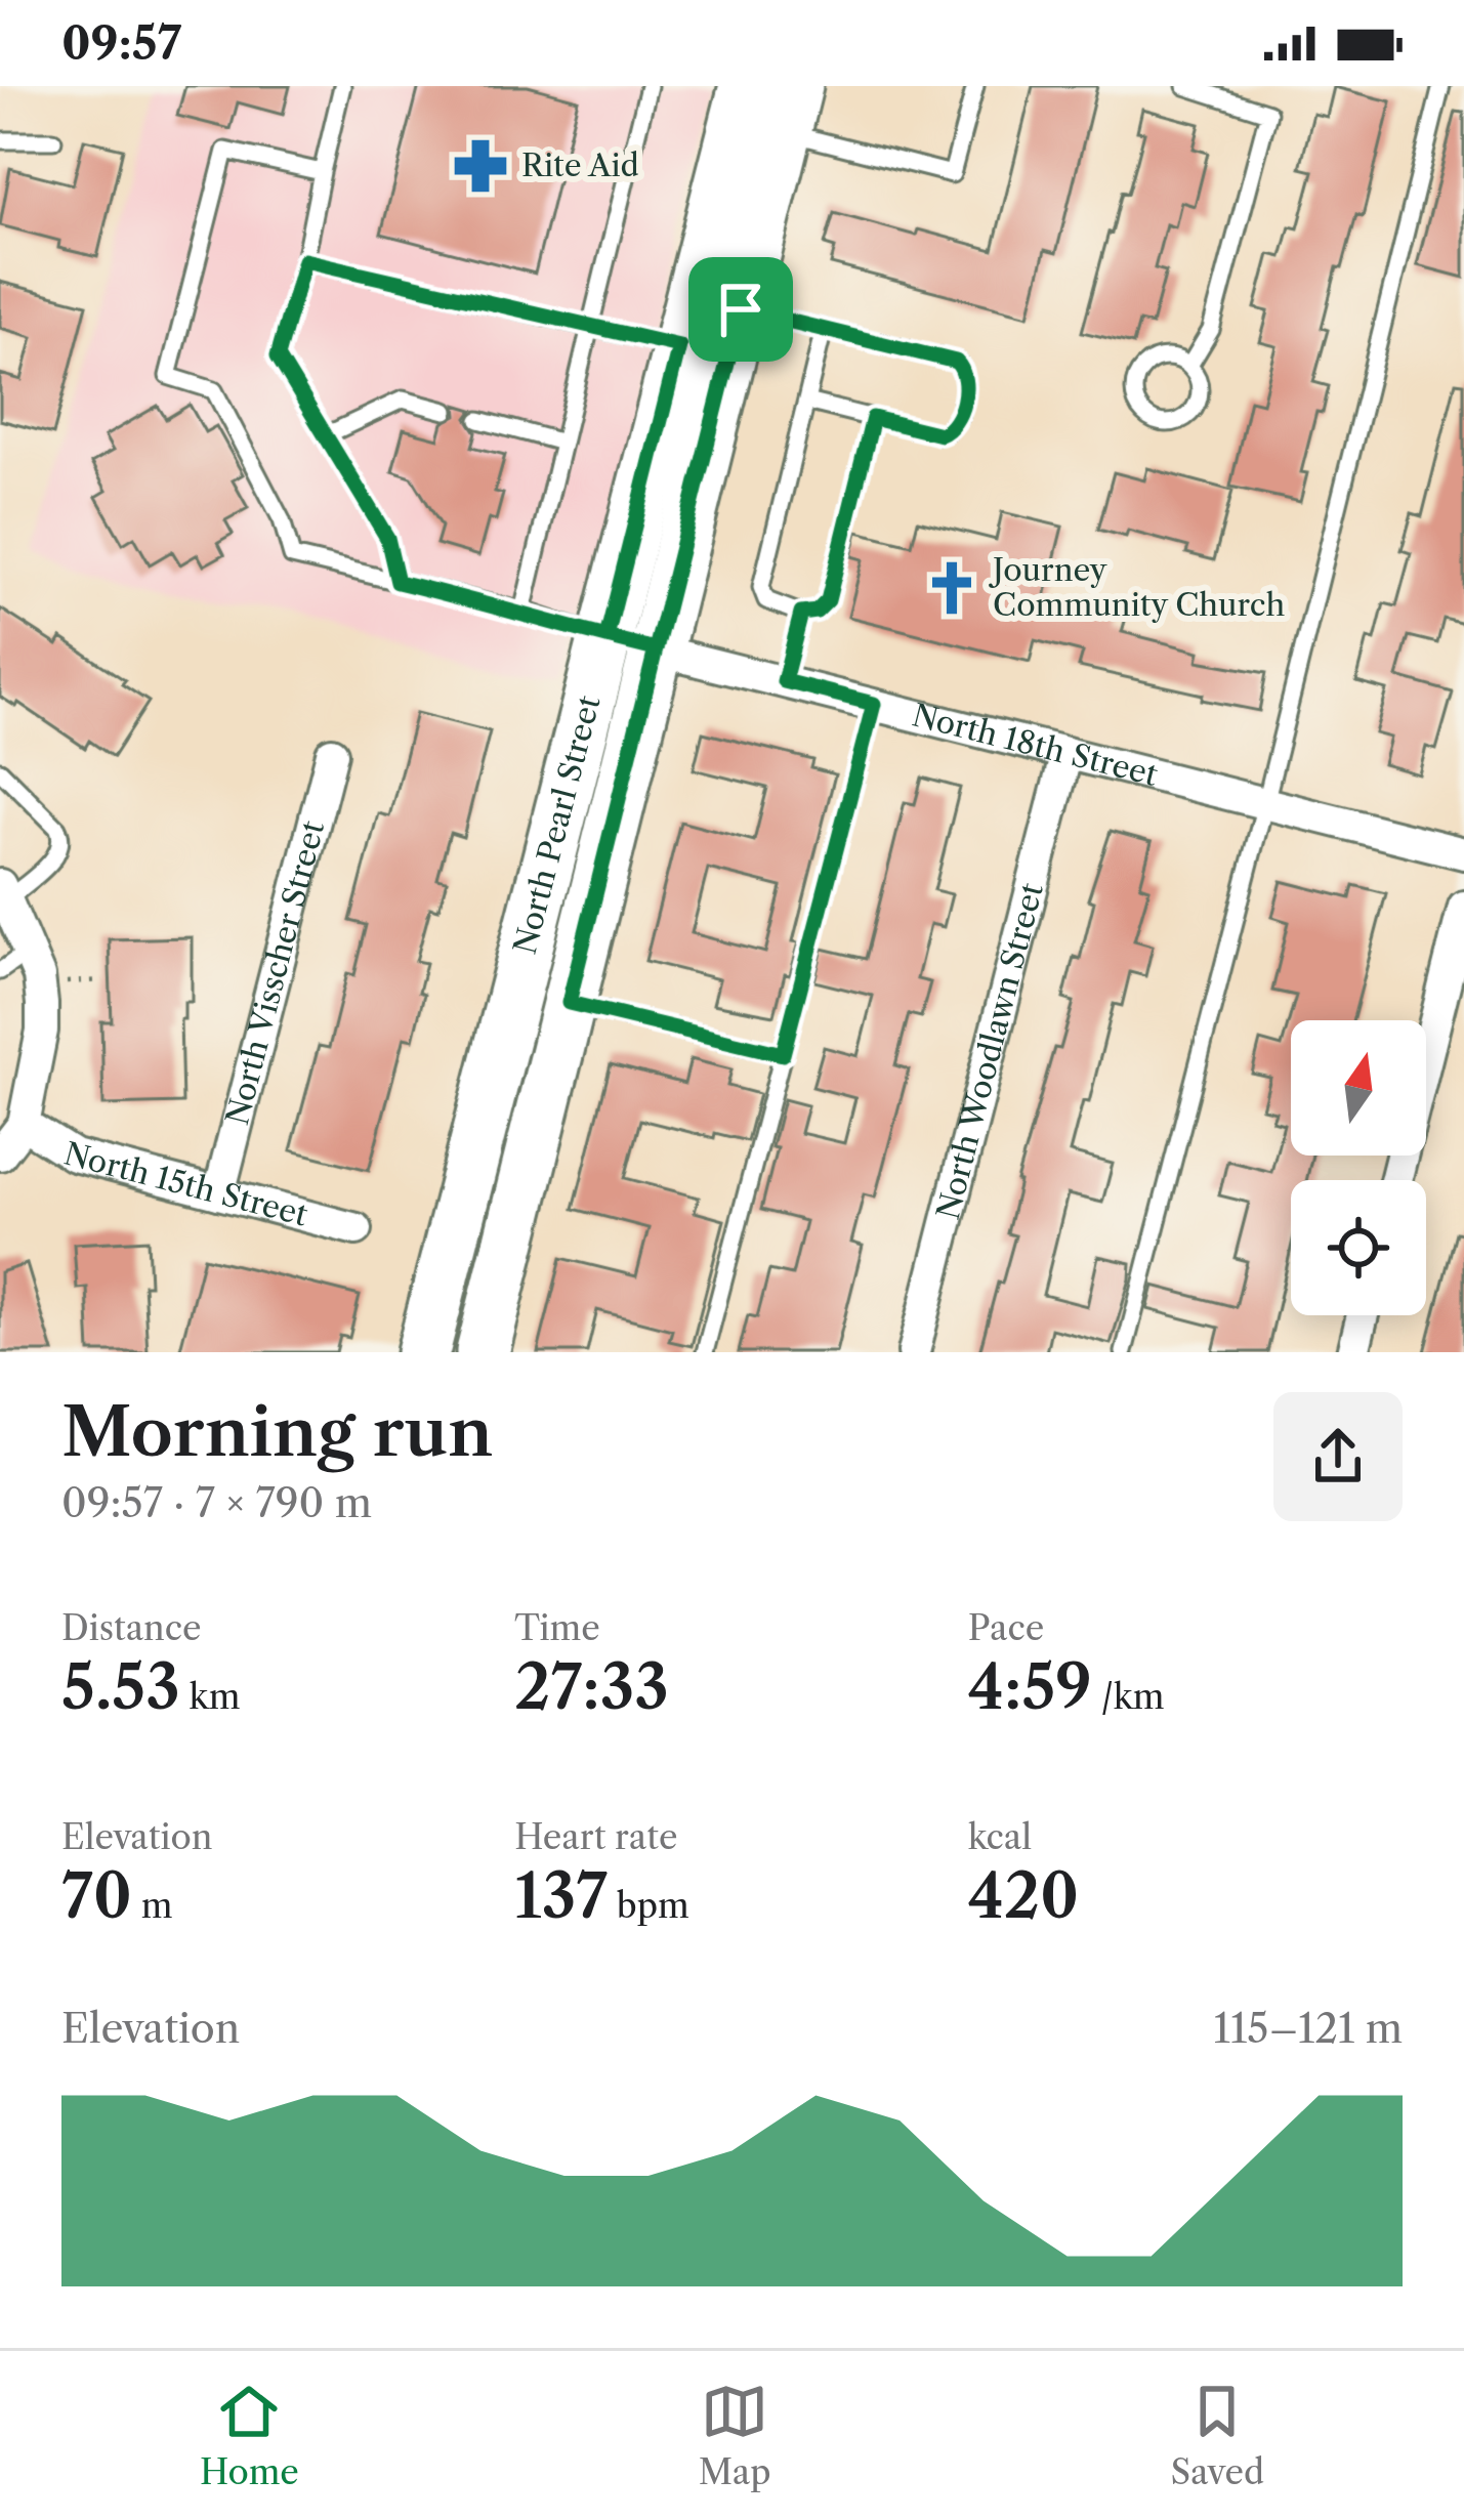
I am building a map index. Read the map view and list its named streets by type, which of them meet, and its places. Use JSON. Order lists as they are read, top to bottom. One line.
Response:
{"streets":{"main road":["North Pearl Street"],"street":["North 18th Street","North Visscher Street","North Woodlawn Street","North 15th Street"]},"crossings":[["North 18th Street","North Pearl Street"],["North 18th Street","North Woodlawn Street"],["North Visscher Street","North 15th Street"]],"places":{"pharmacy":["Rite Aid"],"church":["Journey Community Church"]},"north":"top","page":{"status":"09:57","heading":["Morning run","09:57 · 7 × 790 m"],"stats":[["Distance","5.53 km"],["Time","27:33"],["Pace","4:59 /km"],["Elevation","70 m"],["Heart rate","137 bpm"],["kcal","420"]],"chart":["Elevation","115–121 m"],"tabs":["Home","Map","Saved"]}}
